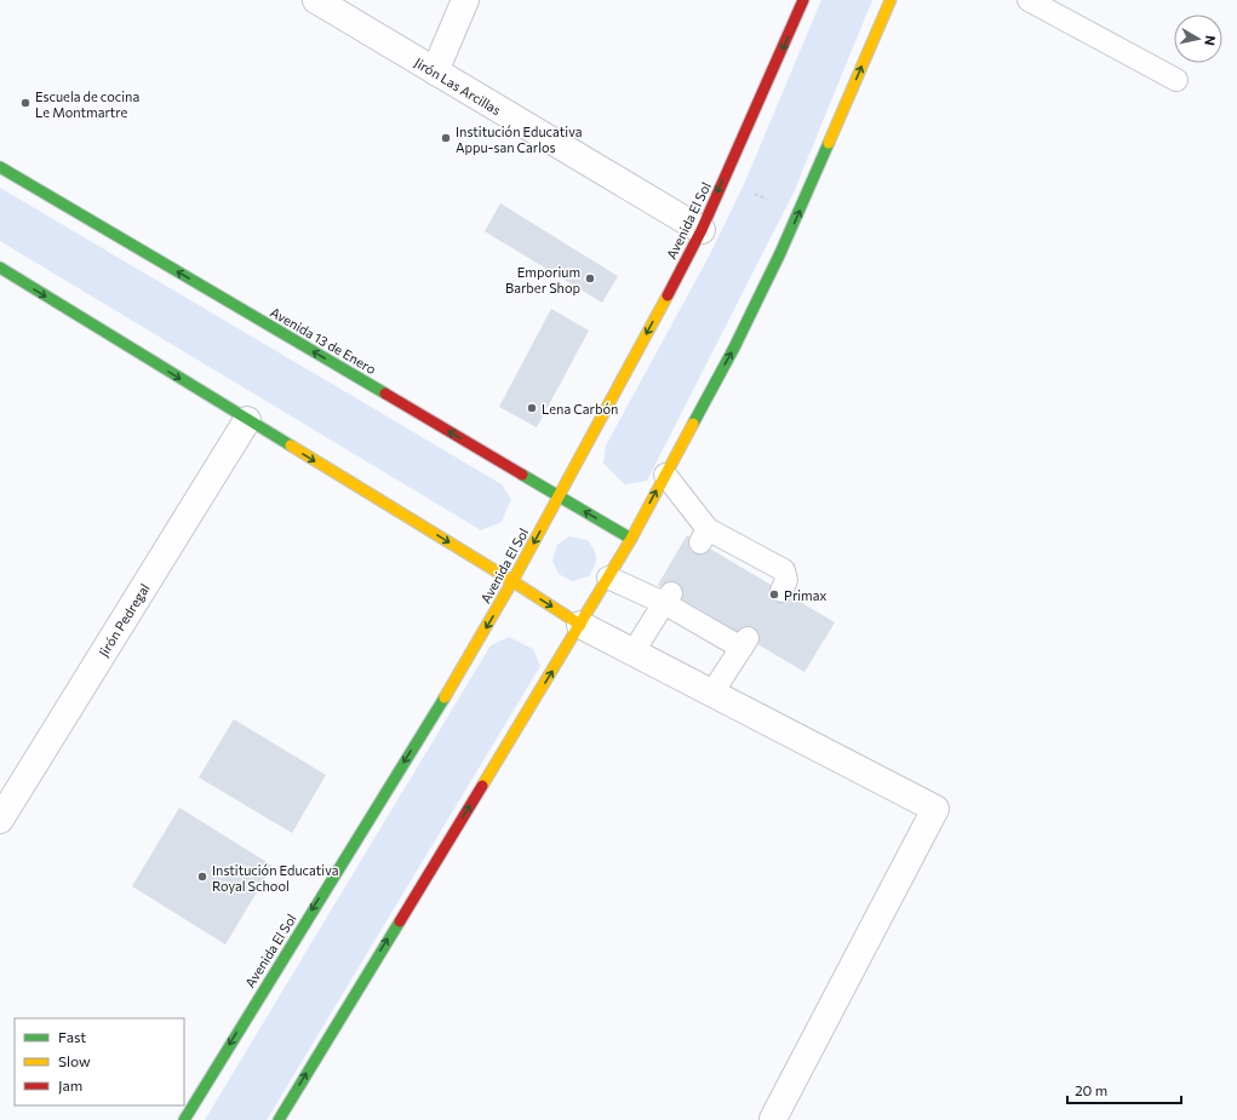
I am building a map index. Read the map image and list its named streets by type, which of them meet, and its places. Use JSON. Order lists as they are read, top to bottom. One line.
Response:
{"streets":{"main road":["Avenida El Sol","Avenida 13 de Enero"],"street":["Jirón Las Arcillas","Jirón Pedregal"]},"crossings":[["Jirón Las Arcillas","Avenida El Sol"],["Avenida El Sol","Avenida 13 de Enero"]],"places":["Escuela de cocina Le Montmartre","Institución Educativa Appu-san Carlos","Emporium Barber Shop","Lena Carbón","Primax","Institución Educativa Royal School"],"legend":["Fast","Slow","Jam"],"scale_bar":"20 m","north":"right"}
